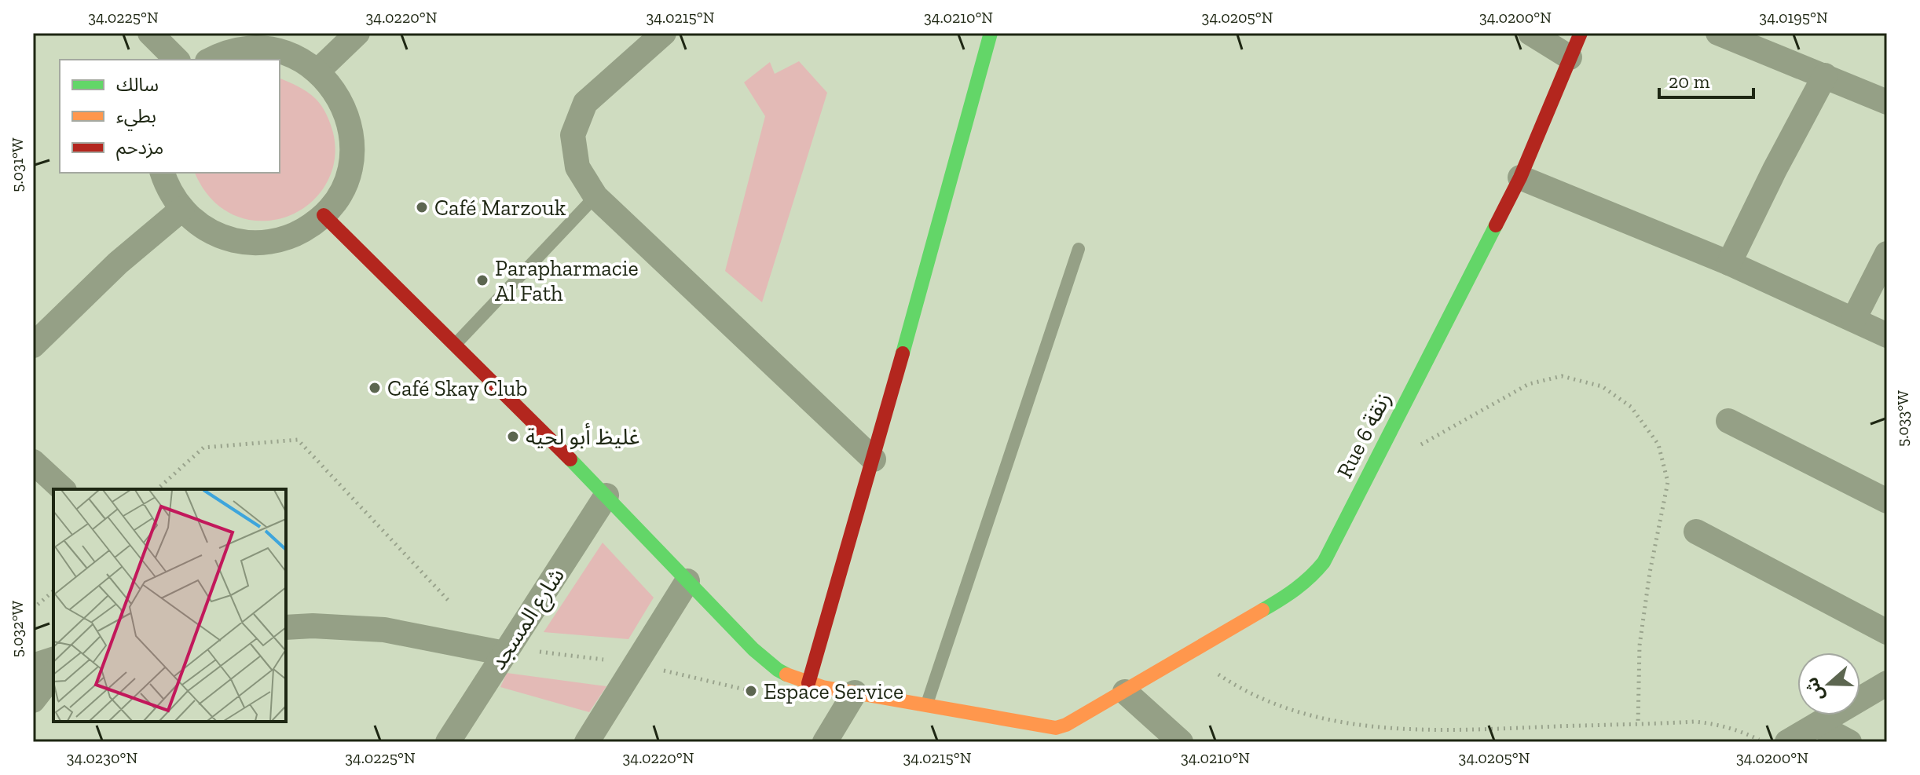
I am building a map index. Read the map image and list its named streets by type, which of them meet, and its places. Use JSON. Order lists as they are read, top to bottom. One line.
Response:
{"streets":{"street":["Rue 6 زنقة","شارع المسجد"]},"places":["Café Marzouk","Parapharmacie Al Fath","Café Skay Club","غليظ أبو لحية","Espace Service"],"legend":["سالك","بطيء","مزدحم"],"scale_bar":"20 m","north":"left","coordinates":["34.0225°N","34.0220°N","34.0215°N","34.0210°N","34.0205°N","34.0200°N","34.0195°N","5.031°W","5.033°W","5.032°W","34.0230°N"]}
